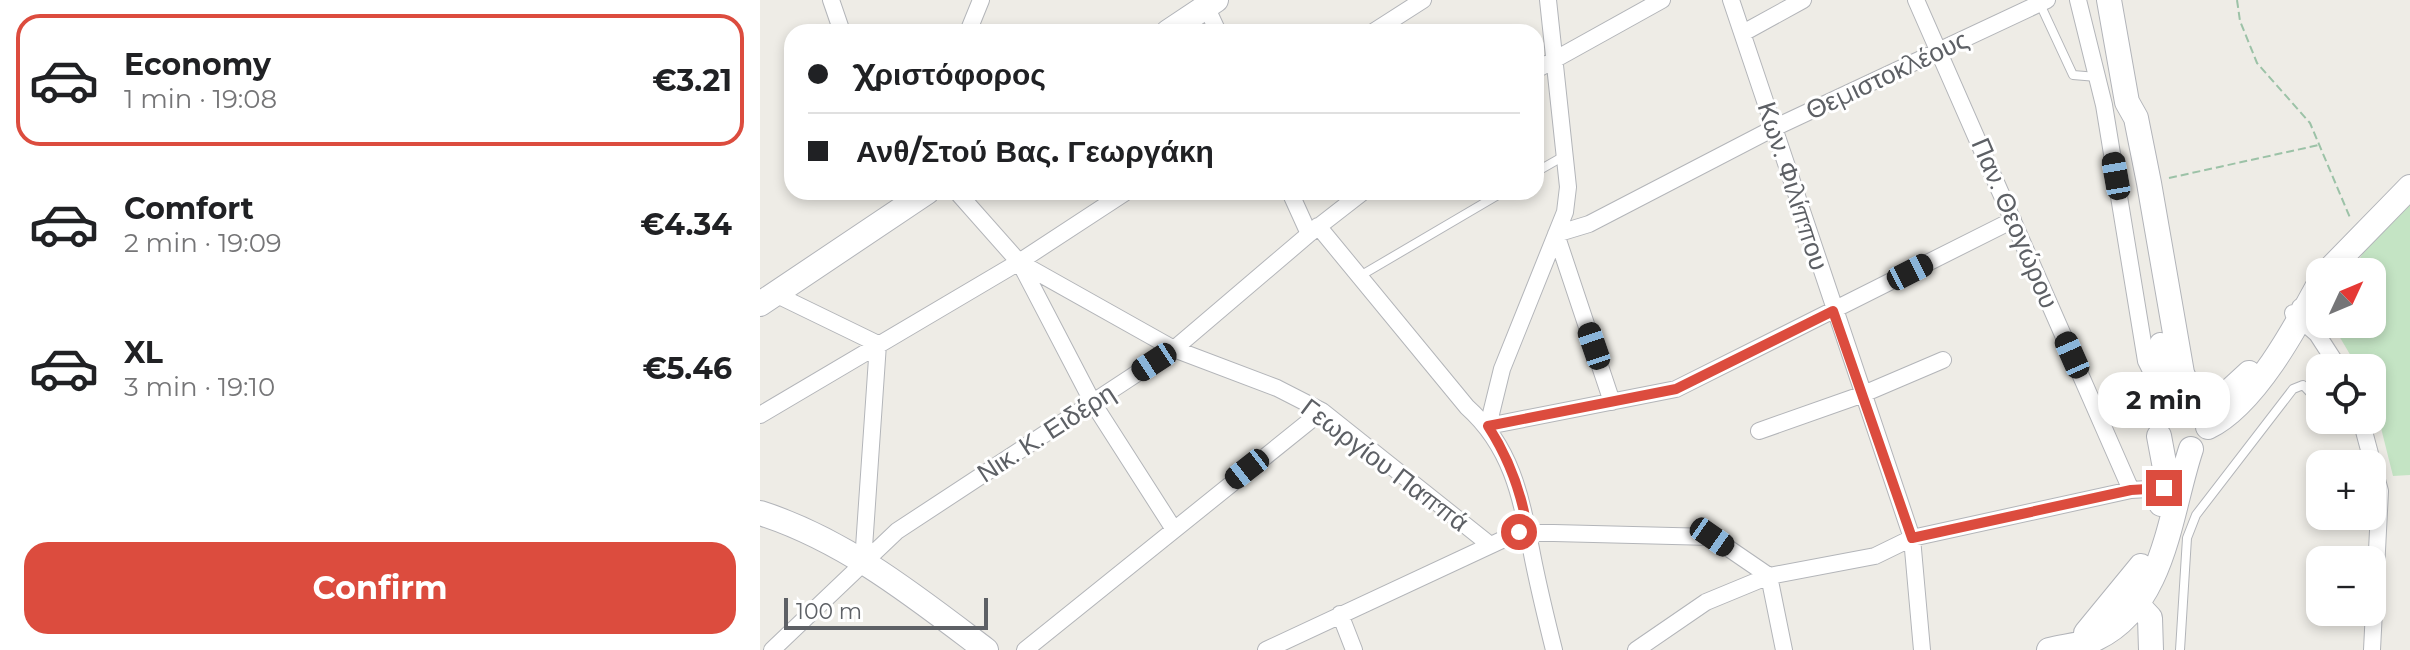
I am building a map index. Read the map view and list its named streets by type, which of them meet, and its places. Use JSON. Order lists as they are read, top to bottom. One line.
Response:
{"streets":{"street":["Θεμιστοκλέους","Κων. Φιλίππου","Παν. Θεογώρου","Νικ. Κ. Ειδέρη","Γεωργίου Παππά"]},"crossings":[["Θεμιστοκλέους","Κων. Φιλίππου"],["Θεμιστοκλέους","Παν. Θεογώρου"],["Νικ. Κ. Ειδέρη","Γεωργίου Παππά"]],"scale_bar":"100 m","north":"top right","page":{"list":[{"name":"Economy","note":"1 min · 19:08","value":"€3.21"},{"name":"Comfort","note":"2 min · 19:09","value":"€4.34"},{"name":"XL","note":"3 min · 19:10","value":"€5.46"}],"banner":["Χριστόφορος","Ανθ/Στού Βας. Γεωργάκη"],"map_buttons":["+","−"],"bubble":"2 min","buttons":"Confirm","scale":"100 m"}}
